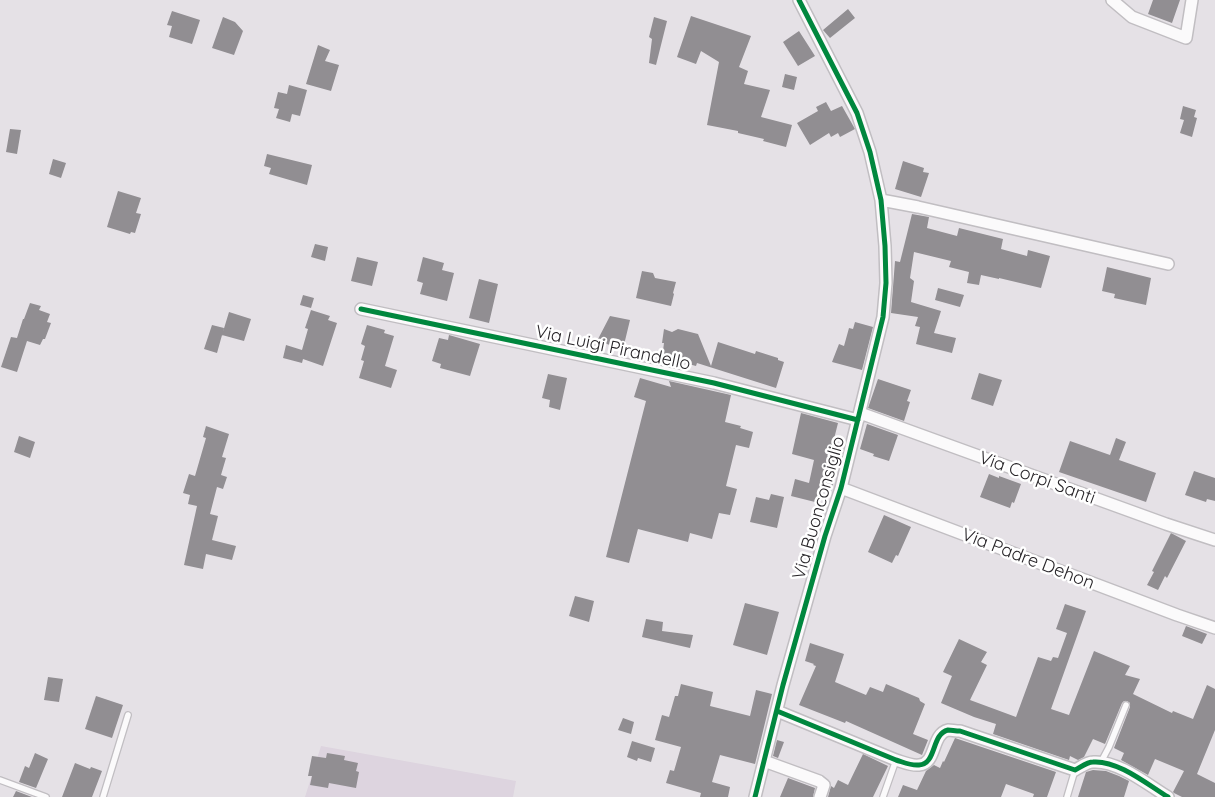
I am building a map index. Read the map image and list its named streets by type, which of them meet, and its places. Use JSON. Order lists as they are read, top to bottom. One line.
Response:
{"streets":{"street":["Via Luigi Pirandello","Via Corpi Santi","Via Buonconsiglio","Via Padre Dehon"]},"crossings":[["Via Luigi Pirandello","Via Corpi Santi"],["Via Luigi Pirandello","Via Buonconsiglio"],["Via Corpi Santi","Via Buonconsiglio"],["Via Buonconsiglio","Via Padre Dehon"]]}
